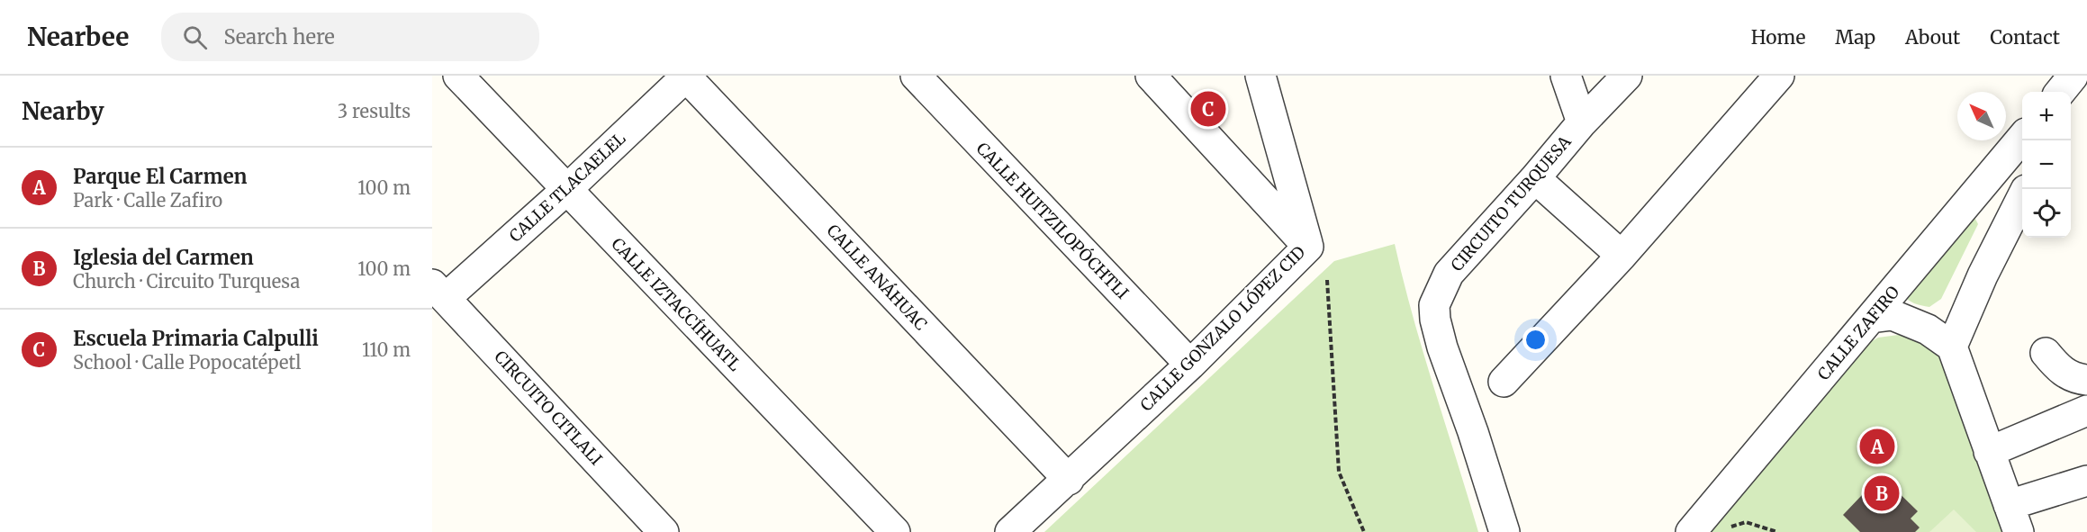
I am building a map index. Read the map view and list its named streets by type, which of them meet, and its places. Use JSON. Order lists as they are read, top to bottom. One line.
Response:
{"streets":{"street":["CALLE TLACAELEL","CIRCUITO TURQUESA","CALLE HUITZILOPÓCHTLI","CALLE ANÁHUAC","CALLE IZTACCÍHUATL","CALLE GONZALO LÓPEZ CID","CALLE ZAFIRO","CIRCUITO CITLALI"]},"crossings":[["CALLE TLACAELEL","CALLE ANÁHUAC"],["CALLE TLACAELEL","CALLE IZTACCÍHUATL"],["CALLE TLACAELEL","CIRCUITO CITLALI"],["CALLE HUITZILOPÓCHTLI","CALLE GONZALO LÓPEZ CID"],["CALLE ANÁHUAC","CALLE GONZALO LÓPEZ CID"]],"north":"top left","page":{"header":"Nearbee","search":"Search here","nav":["Home","Map","About","Contact"],"heading":["Nearby","3 results"],"pins":["C","A","B"],"map_buttons":["+","−"],"list":[{"mark":"A","name":"Parque El Carmen","note":"Park · Calle Zafiro","value":"100 m"},{"mark":"B","name":"Iglesia del Carmen","note":"Church · Circuito Turquesa","value":"100 m"},{"mark":"C","name":"Escuela Primaria Calpulli","note":"School · Calle Popocatépetl","value":"110 m"}]}}
